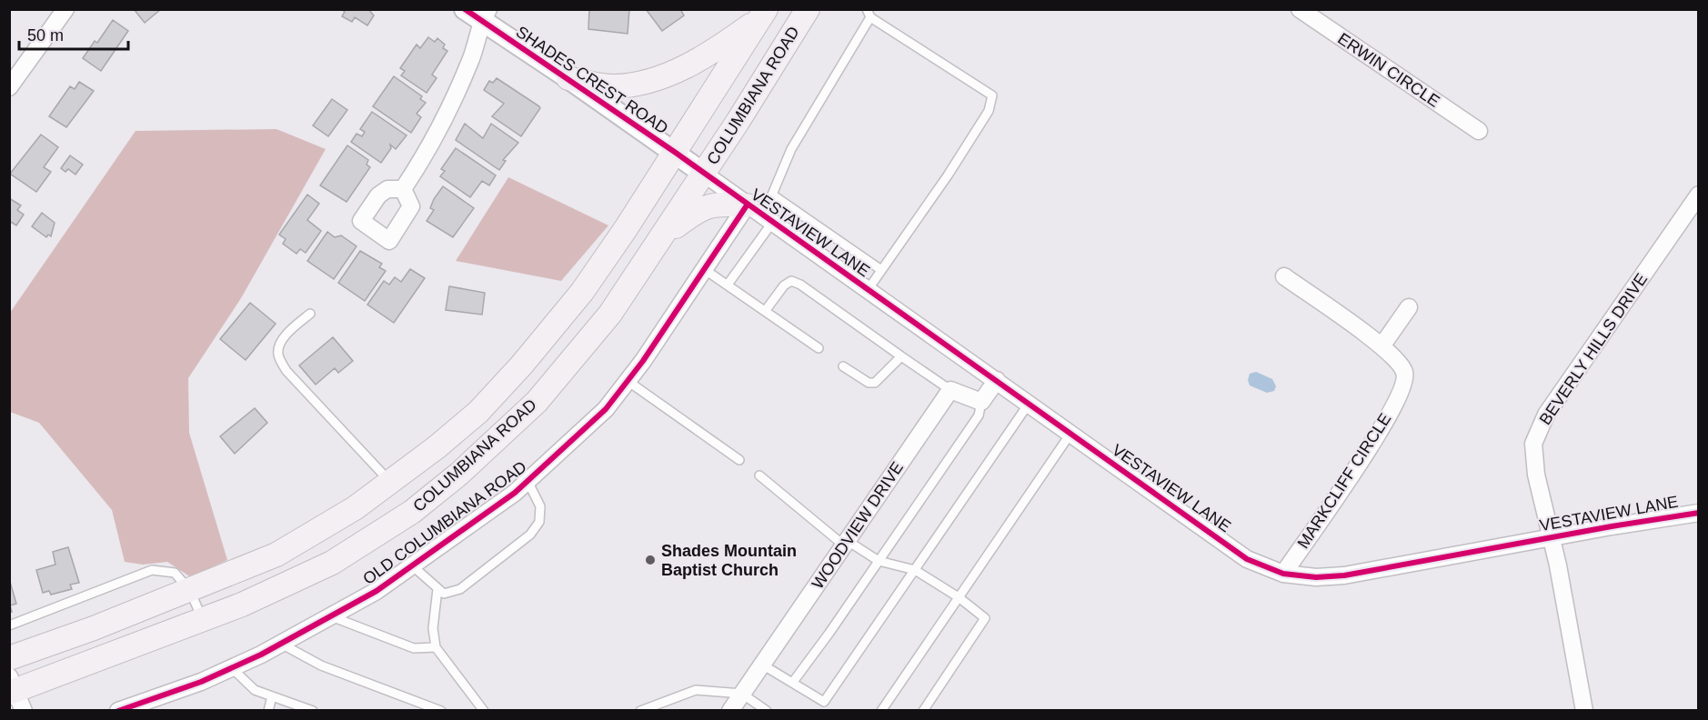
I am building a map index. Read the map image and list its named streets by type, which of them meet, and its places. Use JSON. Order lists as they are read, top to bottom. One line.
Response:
{"streets":{"main road":["COLUMBIANA ROAD"],"street":["ERWIN CIRCLE","SHADES CREST ROAD","VESTAVIEW LANE","BEVERLY HILLS DRIVE","MARKCLIFF CIRCLE","OLD COLUMBIANA ROAD","WOODVIEW DRIVE"]},"crossings":[["SHADES CREST ROAD","COLUMBIANA ROAD"],["SHADES CREST ROAD","VESTAVIEW LANE"],["COLUMBIANA ROAD","VESTAVIEW LANE"],["VESTAVIEW LANE","BEVERLY HILLS DRIVE"],["VESTAVIEW LANE","MARKCLIFF CIRCLE"],["VESTAVIEW LANE","OLD COLUMBIANA ROAD"]],"places":["Shades Mountain Baptist Church"],"scale_bar":"50 m"}
